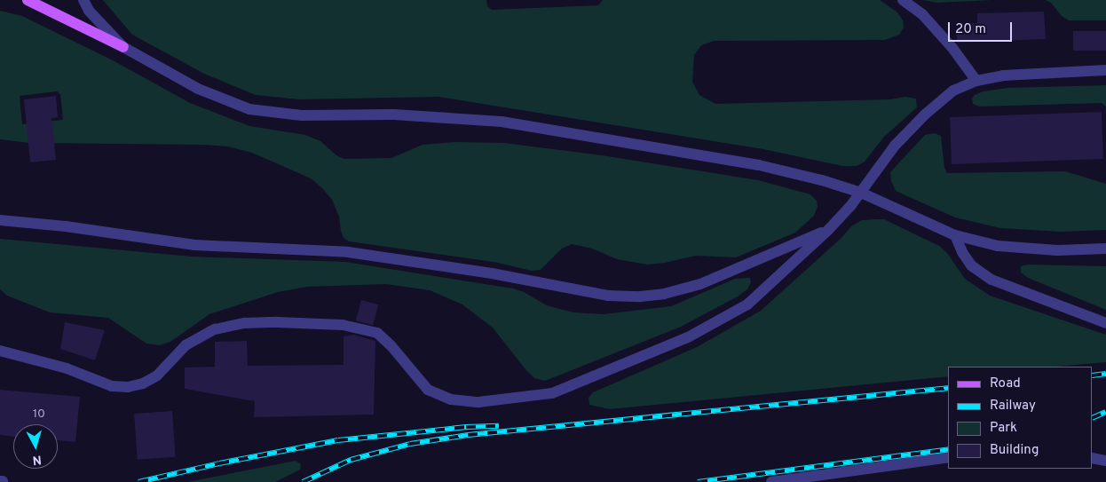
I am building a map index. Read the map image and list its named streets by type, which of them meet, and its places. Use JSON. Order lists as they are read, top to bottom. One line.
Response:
{"house_numbers":["10"],"legend":["Road","Railway","Park","Building"],"scale_bar":"20 m","north":"bottom"}
